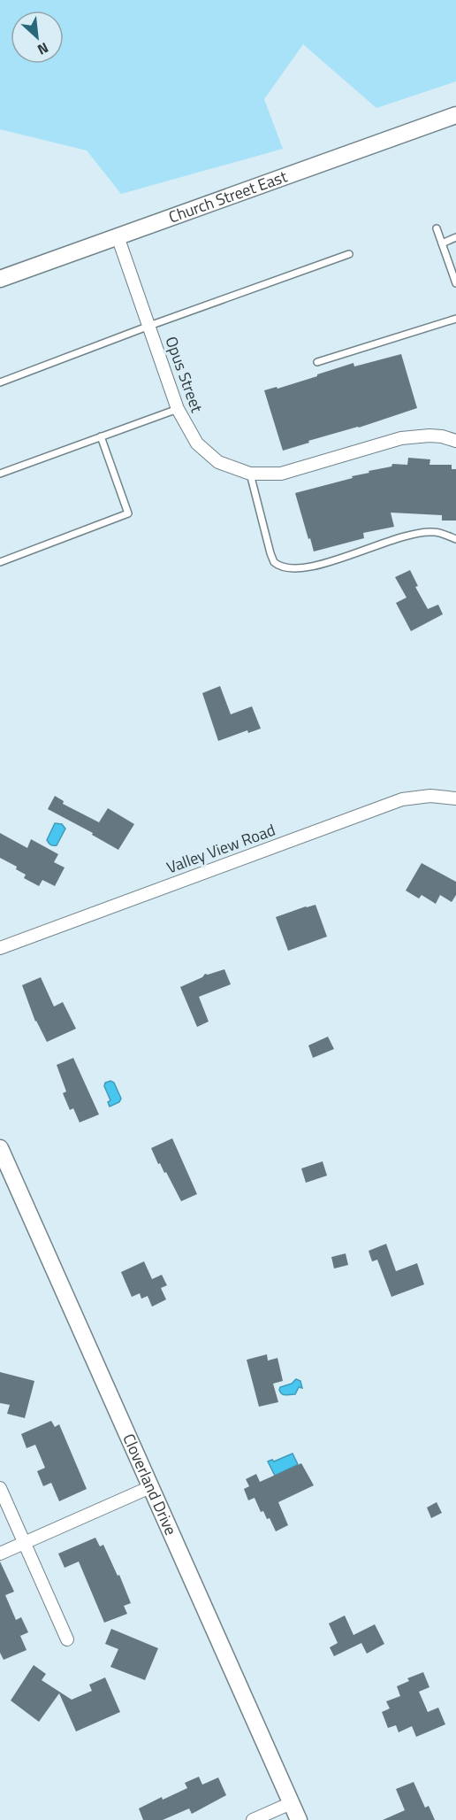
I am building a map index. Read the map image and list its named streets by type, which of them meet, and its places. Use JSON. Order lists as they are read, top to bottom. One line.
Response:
{"streets":{"street":["Church Street East","Opus Street","Valley View Road","Cloverland Drive"]},"crossings":[["Church Street East","Opus Street"]],"north":"bottom right"}
